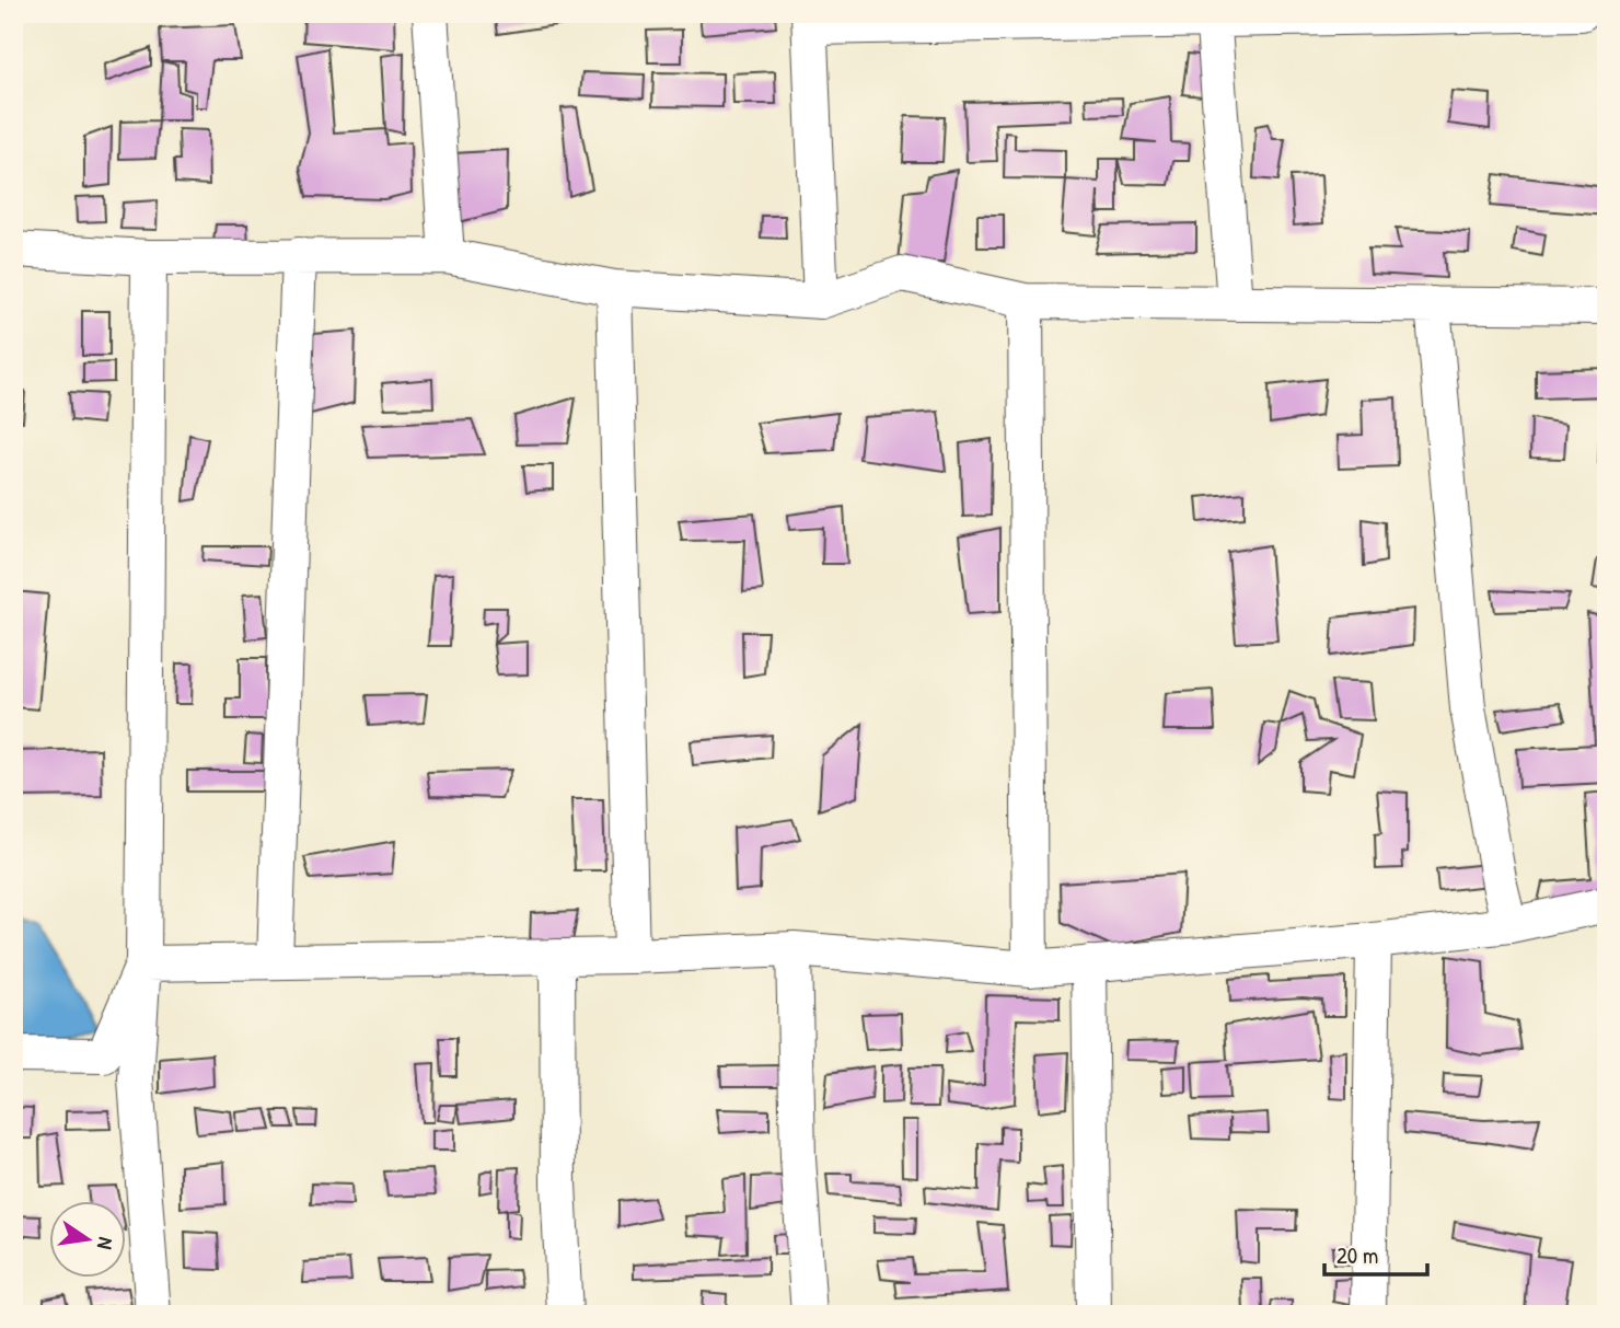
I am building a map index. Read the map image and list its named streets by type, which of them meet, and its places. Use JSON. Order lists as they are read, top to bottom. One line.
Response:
{"scale_bar":"20 m","north":"right"}
